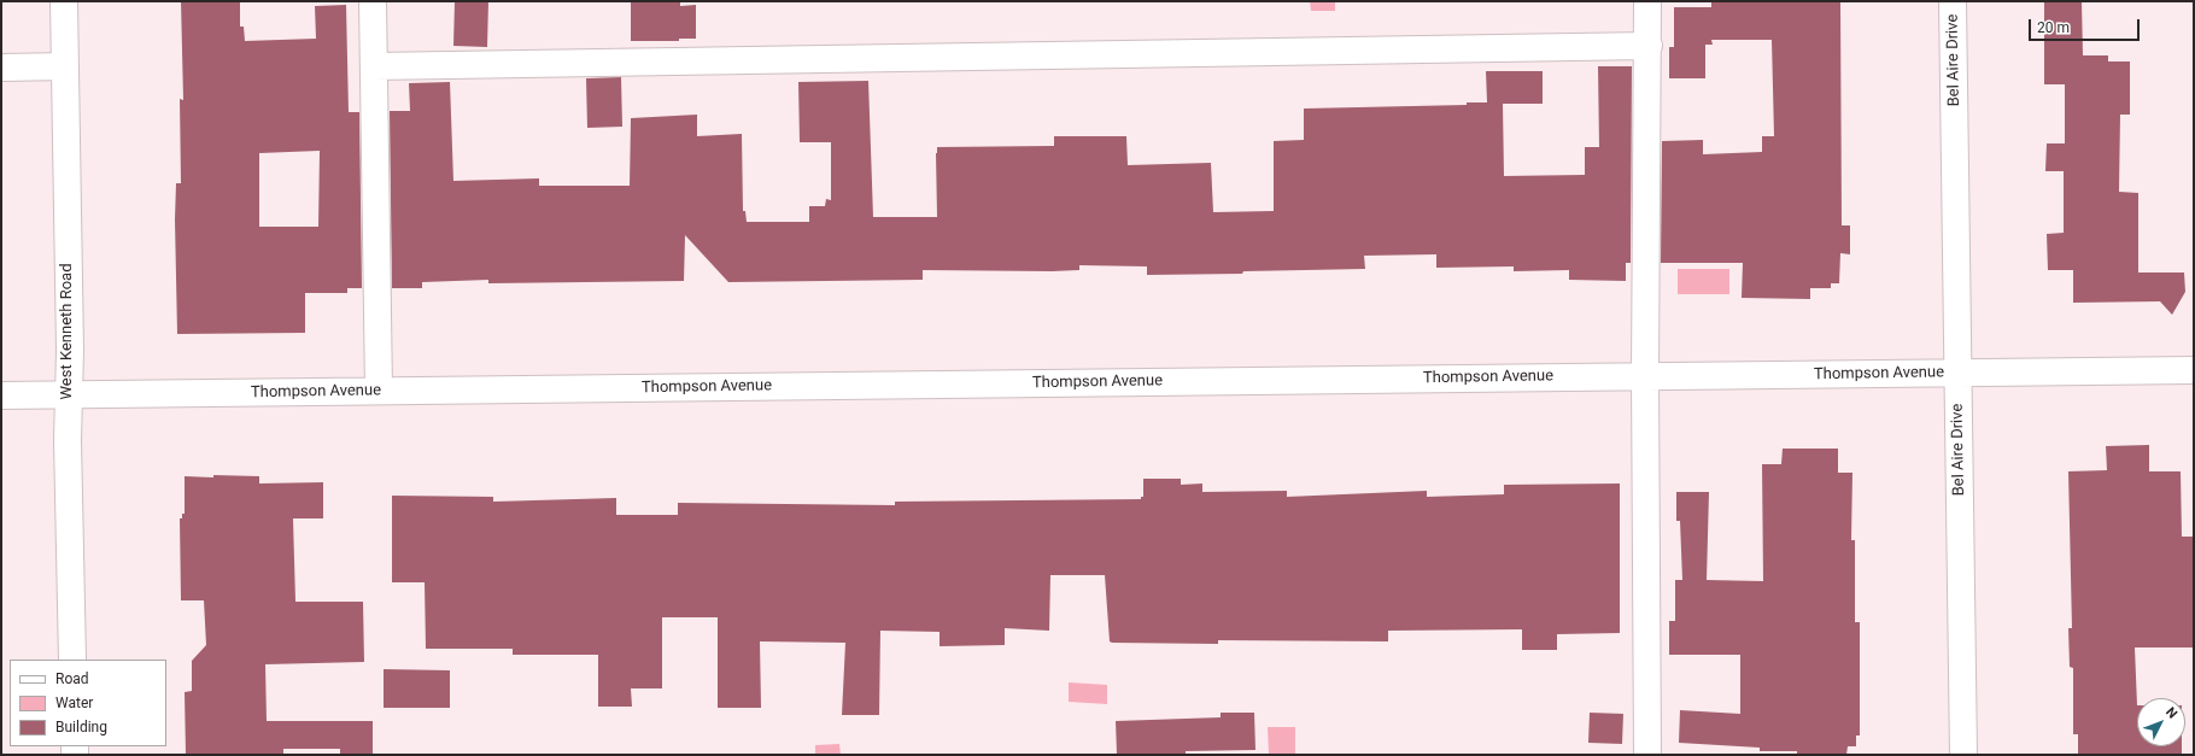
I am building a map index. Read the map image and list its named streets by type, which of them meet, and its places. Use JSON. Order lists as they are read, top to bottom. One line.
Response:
{"streets":{"street":["Bel Aire Drive","West Kenneth Road","Thompson Avenue"]},"crossings":[["Bel Aire Drive","Thompson Avenue"],["West Kenneth Road","Thompson Avenue"]],"legend":["Road","Water","Building"],"scale_bar":"20 m","north":"top right"}
